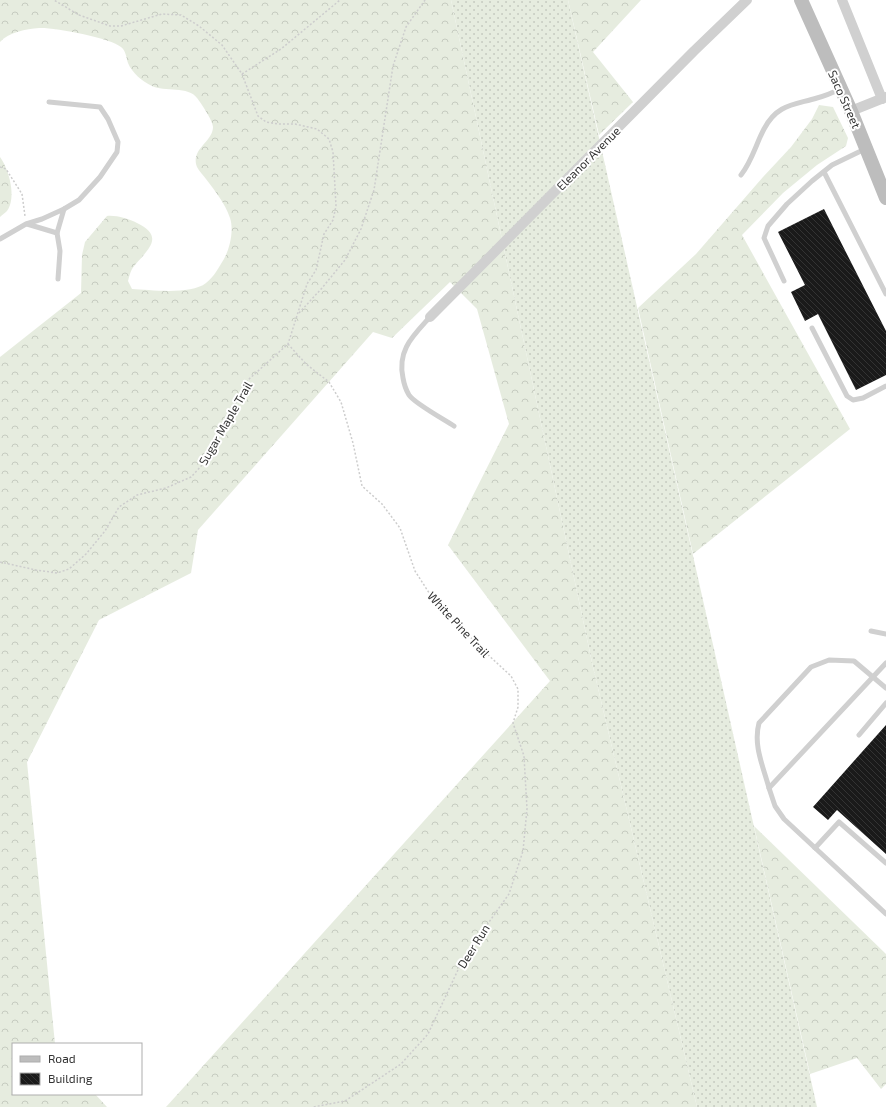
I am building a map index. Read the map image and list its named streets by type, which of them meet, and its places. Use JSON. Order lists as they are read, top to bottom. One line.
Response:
{"streets":{"main road":["Saco Street"],"street":["Eleanor Avenue"],"path":["Sugar Maple Trail","White Pine Trail","Deer Run"]},"crossings":[["Sugar Maple Trail","White Pine Trail"],["White Pine Trail","Deer Run"]],"legend":["Road","Building"]}
